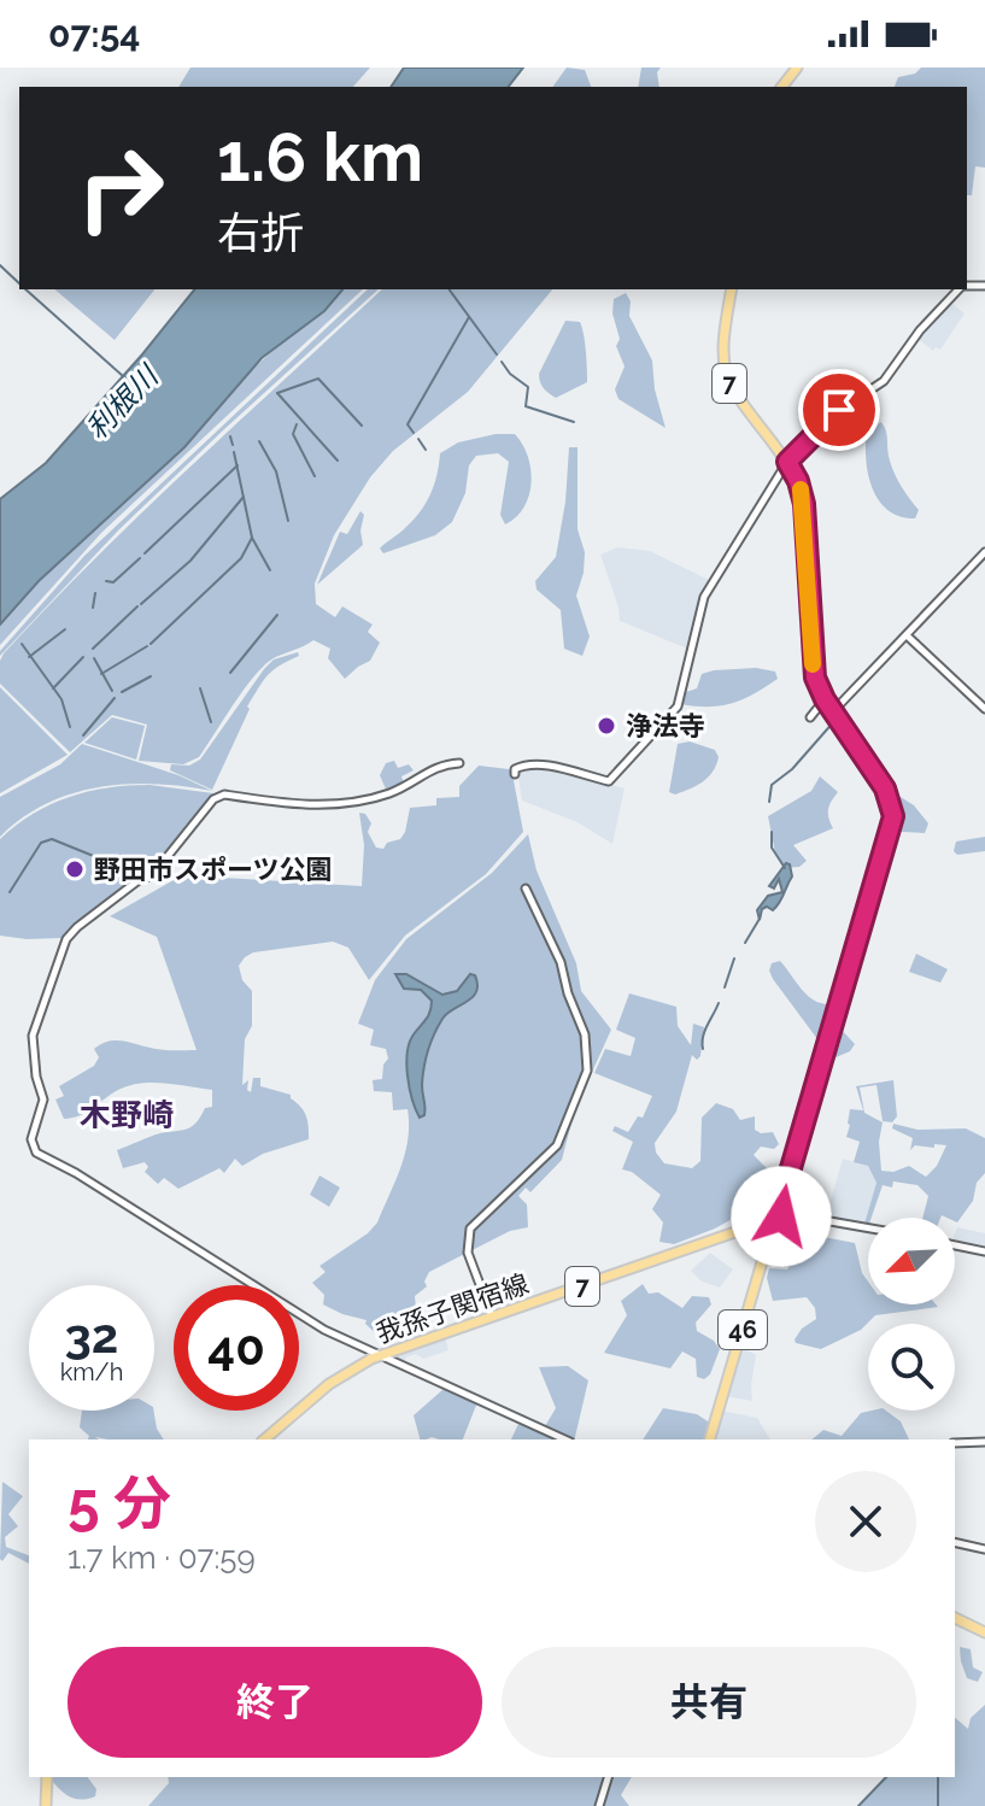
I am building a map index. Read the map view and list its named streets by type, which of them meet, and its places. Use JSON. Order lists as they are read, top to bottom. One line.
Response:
{"streets":{"main road":["7","我孫子関宿線","46"]},"crossings":[["7","我孫子関宿線"],["7","46"],["我孫子関宿線","46"]],"districts":["木野崎"],"water":["利根川"],"places":["浄法寺","野田市スポーツ公園"],"north":"bottom left","page":{"status":"07:54","turn":["1.6 km","右折"],"speed":"32 km/h","limit":"40","heading":["5 分","1.7 km · 07:59"],"buttons":["終了","共有"]}}
